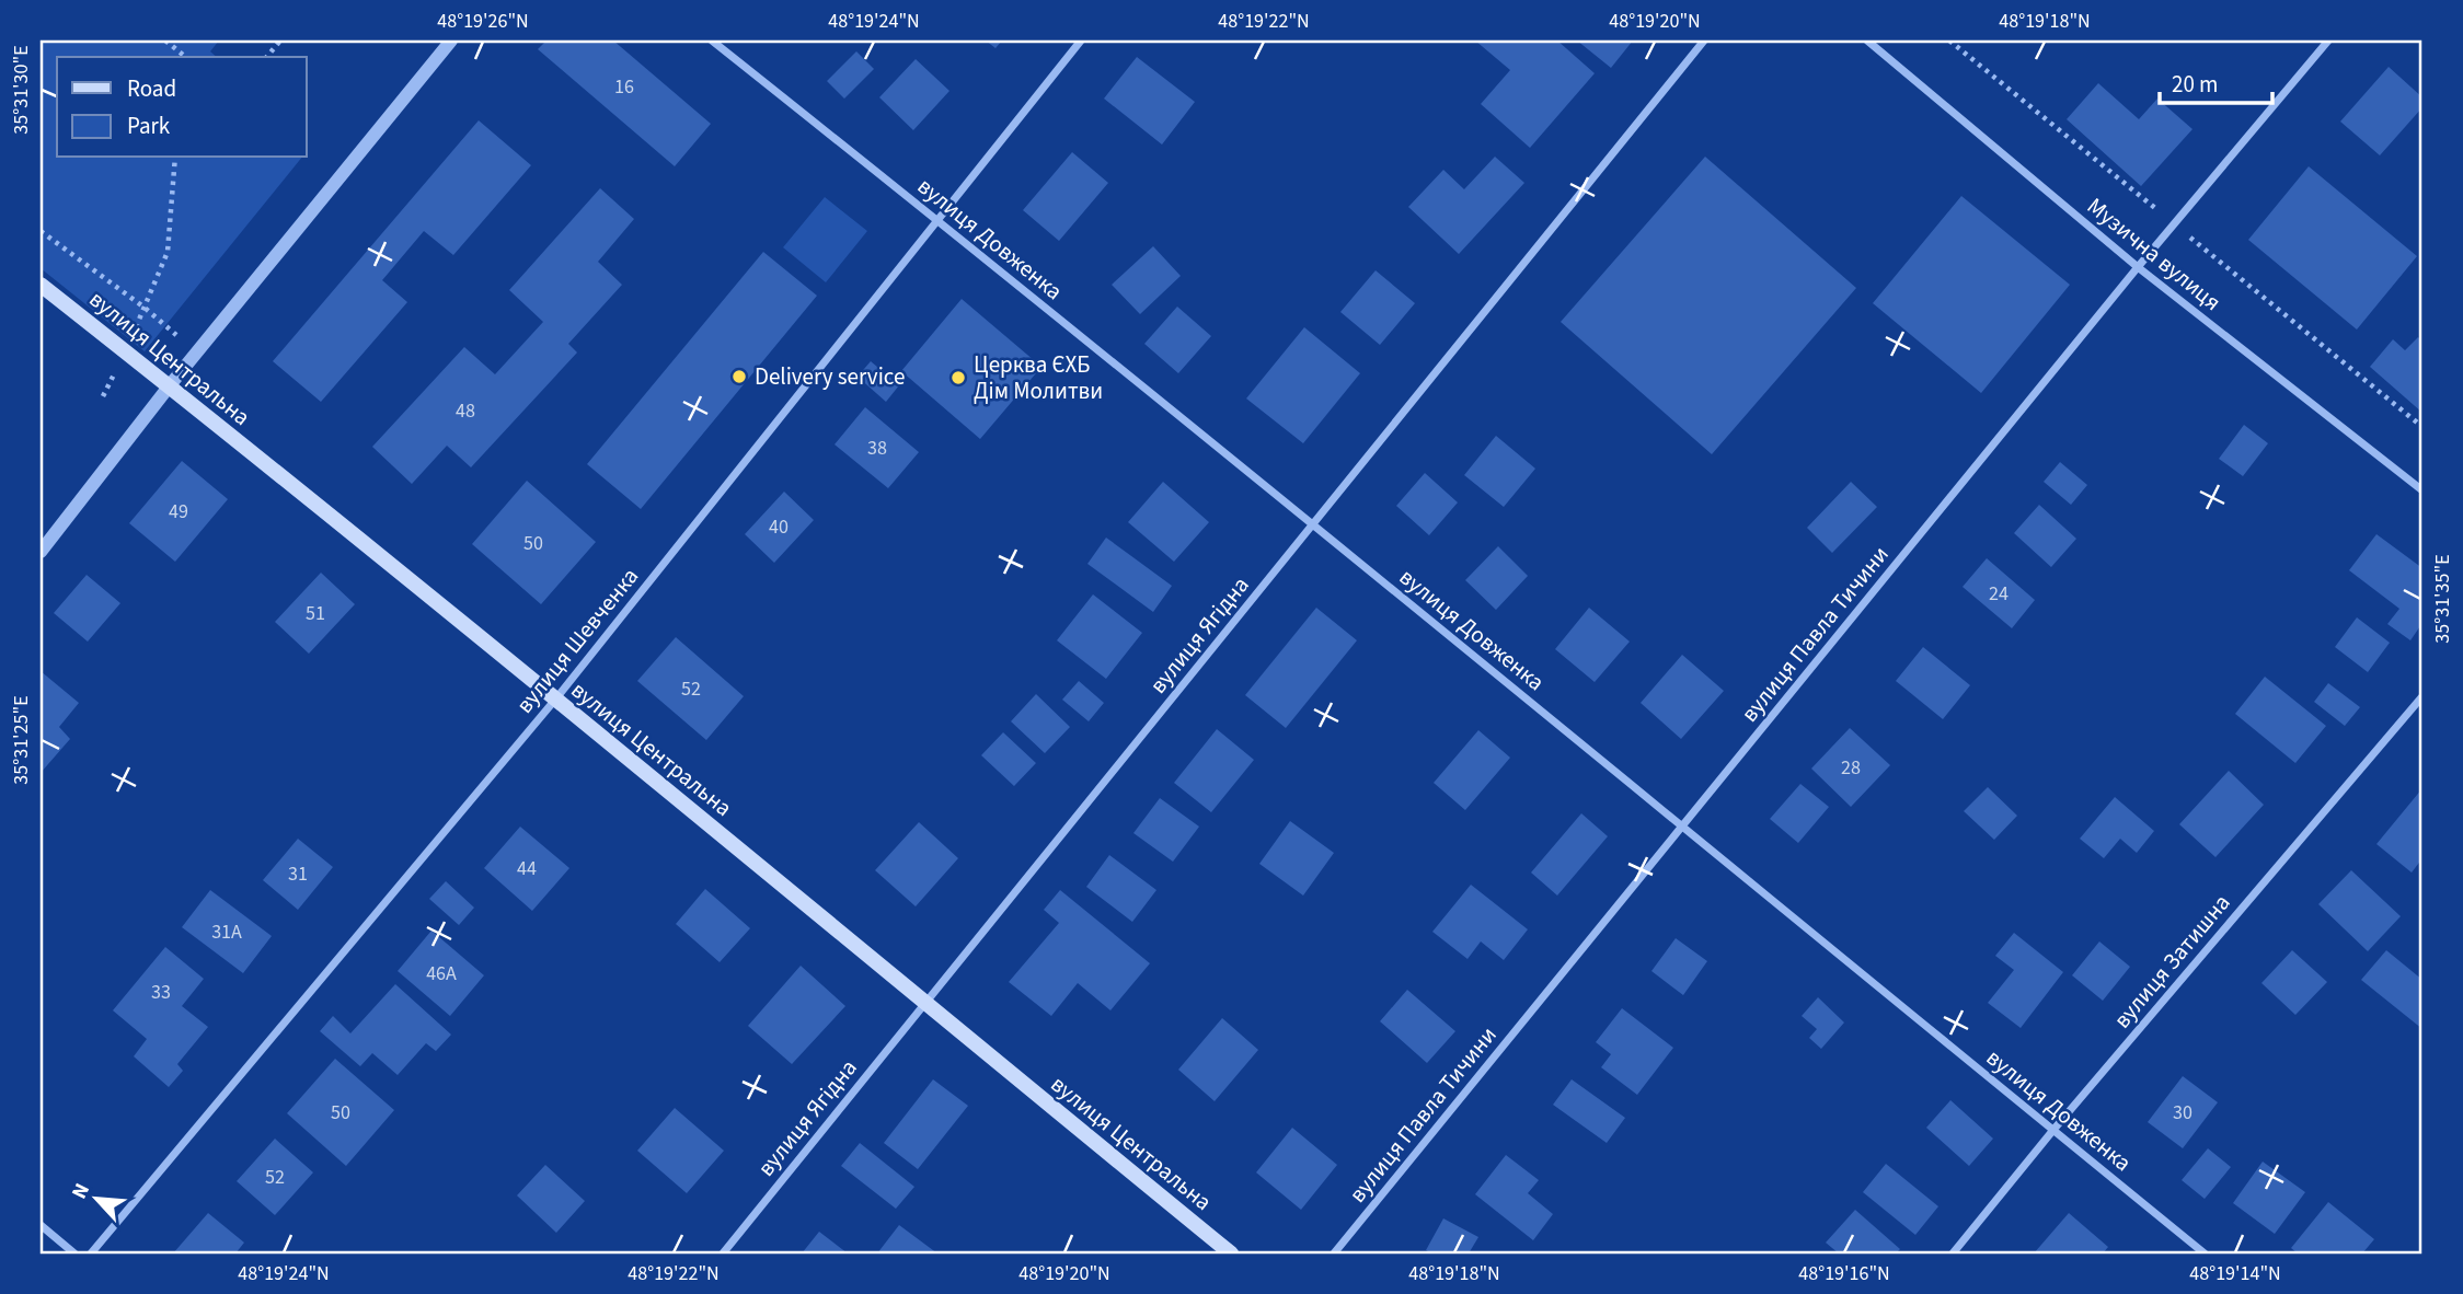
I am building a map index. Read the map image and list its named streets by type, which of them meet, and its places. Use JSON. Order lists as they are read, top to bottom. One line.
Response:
{"streets":{"main road":["вулиця Центральна"],"street":["вулиця Довженка","Музична вулиця","вулиця Павла Тичини","вулиця Ягідна","вулиця Шевченка","вулиця Затишна"]},"crossings":[["вулиця Довженка","вулиця Павла Тичини"],["вулиця Довженка","вулиця Ягідна"],["вулиця Довженка","вулиця Шевченка"],["вулиця Довженка","вулиця Затишна"],["Музична вулиця","вулиця Павла Тичини"],["вулиця Центральна","вулиця Ягідна"],["вулиця Центральна","вулиця Шевченка"]],"places":["Delivery service","Церква ЄХБ Дім Молитви"],"house_numbers":["16","48","38","49","40","50","24","51","52","28","44","31","31А","46A","33","50","30","52"],"legend":["Road","Park"],"scale_bar":"20 m","north":"top left","coordinates":["48°19'26\"N","48°19'24\"N","48°19'22\"N","48°19'20\"N","48°19'18\"N","35°31'30\"E","35°31'35\"E","35°31'25\"E","48°19'16\"N","48°19'14\"N"]}
